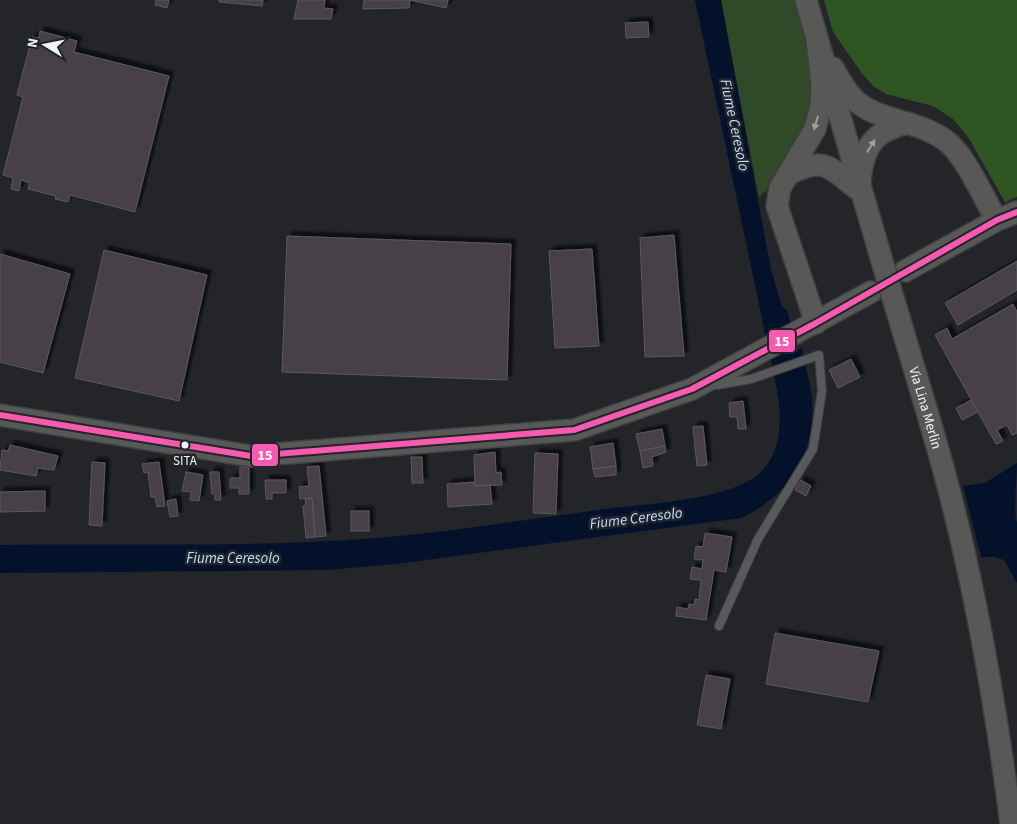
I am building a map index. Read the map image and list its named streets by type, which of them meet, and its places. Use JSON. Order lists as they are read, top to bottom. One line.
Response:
{"streets":{"main road":["Via Lina Merlin"]},"water":["Fiume Ceresolo"],"places":["SITA"],"lines":["transit line 15"],"north":"left"}
